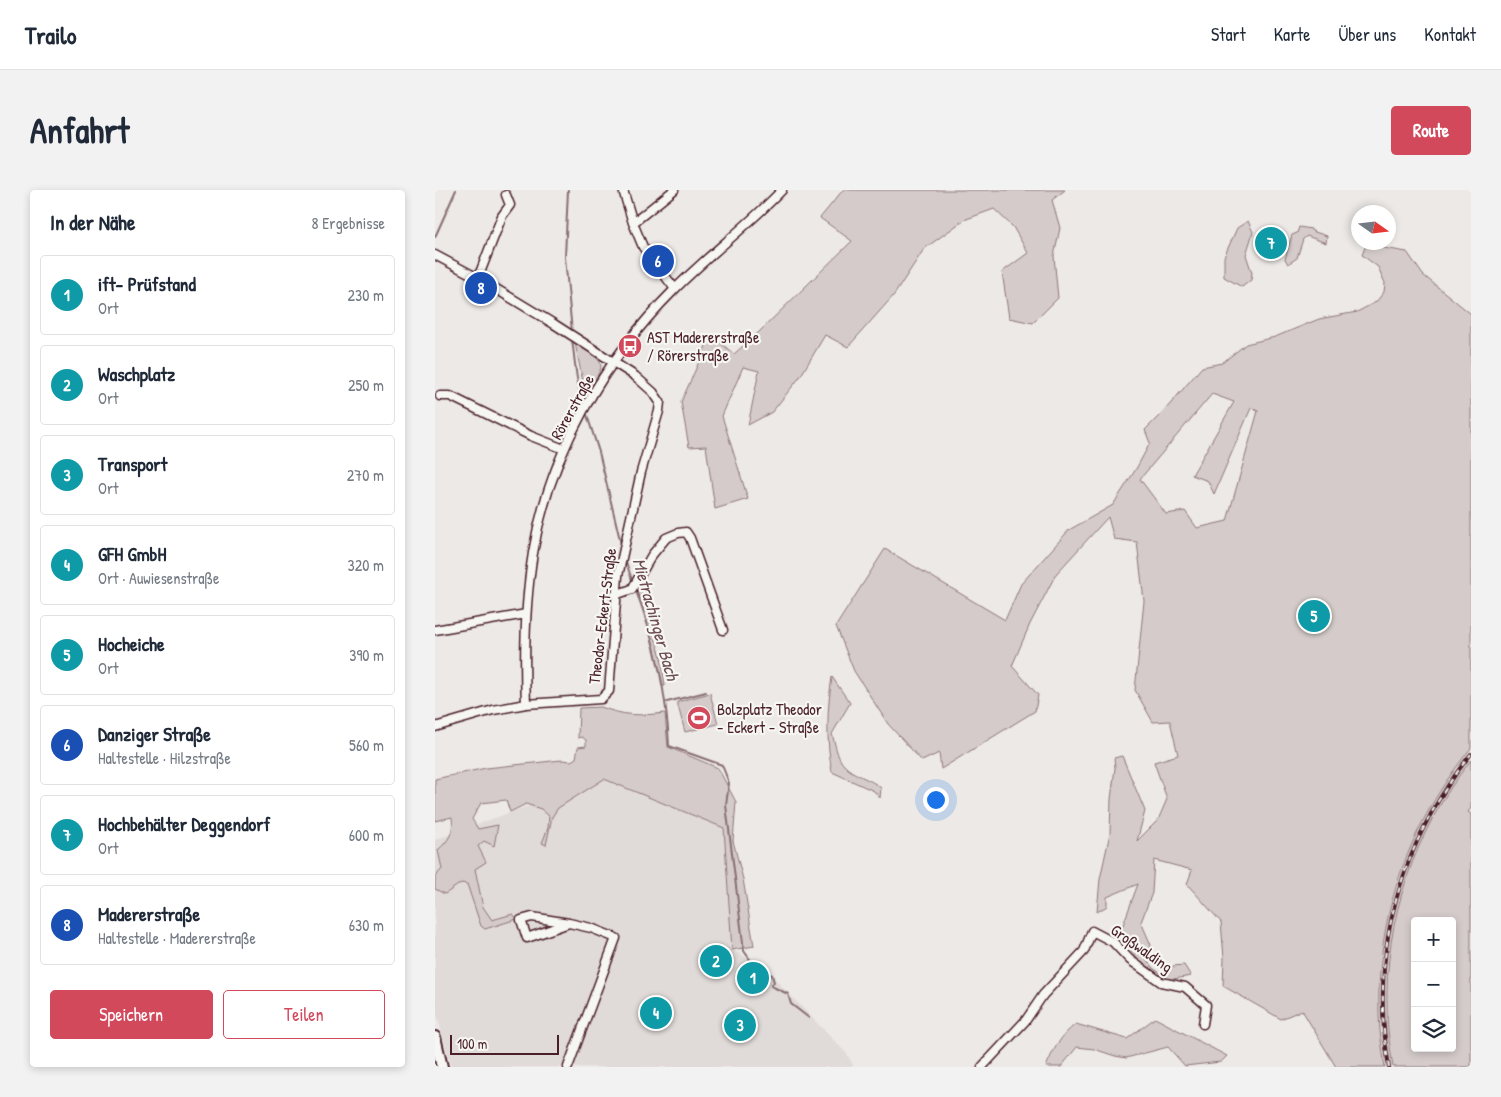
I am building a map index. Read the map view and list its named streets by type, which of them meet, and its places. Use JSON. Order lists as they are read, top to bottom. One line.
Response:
{"streets":{"street":["Rörerstraße","Theodor-Eckert-Straße","Großwalding"]},"crossings":[["Rörerstraße","Theodor-Eckert-Straße"]],"water":["Mietrachinger Bach"],"places":{"bus stop":["AST Madererstraße / Rörerstraße"],"sports":["Bolzplatz Theodor - Eckert - Straße"]},"scale_bar":"100 m","north":"right","page":{"header":"Trailo","nav":["Start","Karte","Über uns","Kontakt"],"buttons":["Route",["Speichern","Teilen"]],"title":"Anfahrt","heading":["In der Nähe","8 Ergebnisse"],"pins":["7","6","8","5","2","1","4","3"],"list":[{"mark":"1","name":"ift- Prüfstand","note":"Ort","value":"230 m"},{"mark":"2","name":"Waschplatz","note":"Ort","value":"250 m"},{"mark":"3","name":"Transport","note":"Ort","value":"270 m"},{"mark":"4","name":"GFH GmbH","note":"Ort · Auwiesenstraße","value":"320 m"},{"mark":"5","name":"Hocheiche","note":"Ort","value":"390 m"},{"mark":"6","name":"Danziger Straße","note":"Haltestelle · Hilzstraße","value":"560 m"},{"mark":"7","name":"Hochbehälter Deggendorf","note":"Ort","value":"600 m"},{"mark":"8","name":"Madererstraße","note":"Haltestelle · Madererstraße","value":"630 m"}],"map_buttons":["+","−"],"scale":"100 m"}}
